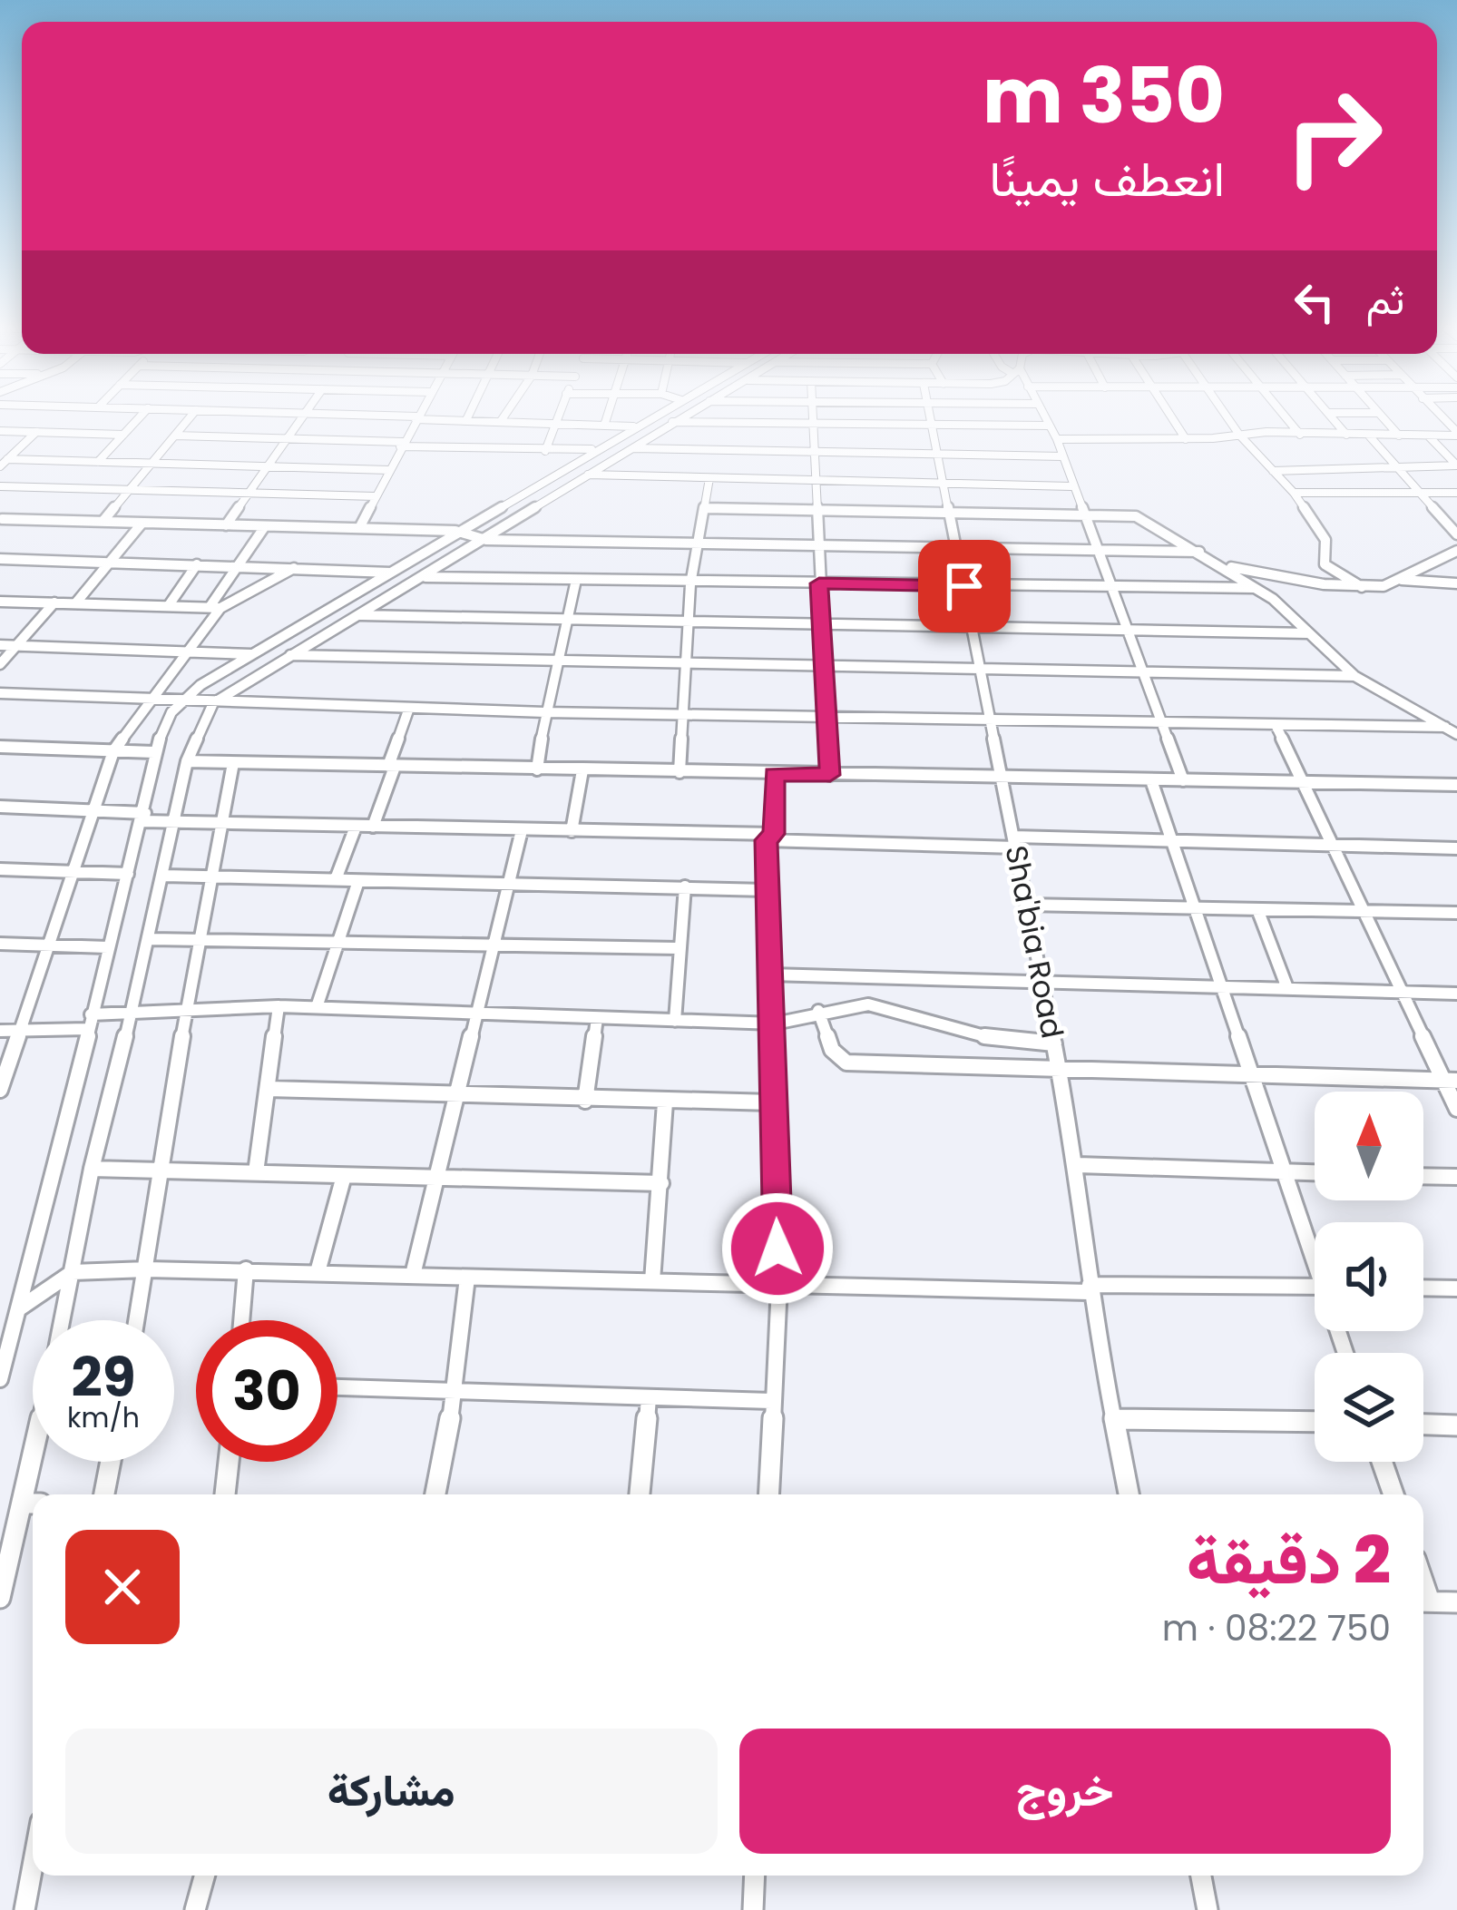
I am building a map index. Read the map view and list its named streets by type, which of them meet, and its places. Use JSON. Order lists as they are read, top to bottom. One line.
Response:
{"streets":{"street":["Sha'bia Road"]},"north":"top","page":{"turn":["350 m","انعطف يمينًا"],"then":"ثم","speed":"29 km/h","limit":"30","heading":["2 دقيقة","750 m · 08:22"],"buttons":["خروج","مشاركة"]}}
